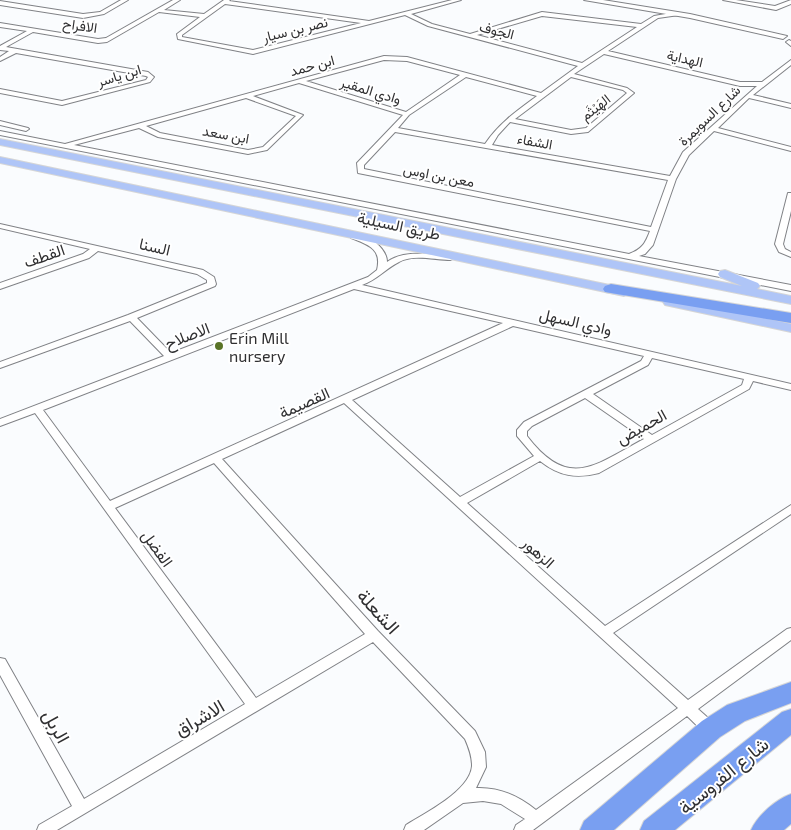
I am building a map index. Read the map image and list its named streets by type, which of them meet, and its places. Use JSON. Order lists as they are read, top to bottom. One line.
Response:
{"streets":{"highway":["شارع الفروسية"],"main road":["طريق السيلية"],"street":["الافراح","نصر بن سيار","الجوف","الهداية","ابن حمد","ابن ياسر","وادي المقير","الهَيْثَم","شارع السويمرة","ابن سعد","الشفاء","معن بن اوس","السنا","القطف","وادي السهل","الاصلاح","القصيمة","الحميض","الفضل","الزهور","الشعلة","الاشراق","الربل"]},"crossings":[["الافراح","ابن ياسر"],["نصر بن سيار","الجوف"],["الهداية","شارع السويمرة"],["ابن حمد","وادي المقير"],["ابن حمد","ابن سعد"],["ابن حمد","معن بن اوس"],["ابن حمد","طريق السيلية"],["وادي المقير","معن بن اوس"],["شارع السويمرة","الشفاء"],["شارع السويمرة","معن بن اوس"],["الشفاء","معن بن اوس"],["طريق السيلية","الاصلاح"],["السنا","القطف"],["وادي السهل","الاصلاح"],["وادي السهل","القصيمة"],["وادي السهل","الحميض"],["الاصلاح","الفضل"],["القصيمة","الفضل"],["القصيمة","الزهور"],["القصيمة","الشعلة"],["الفضل","الاشراق"],["الشعلة","الاشراق"],["الاشراق","الربل"]],"places":["Erin Mill nursery"]}
